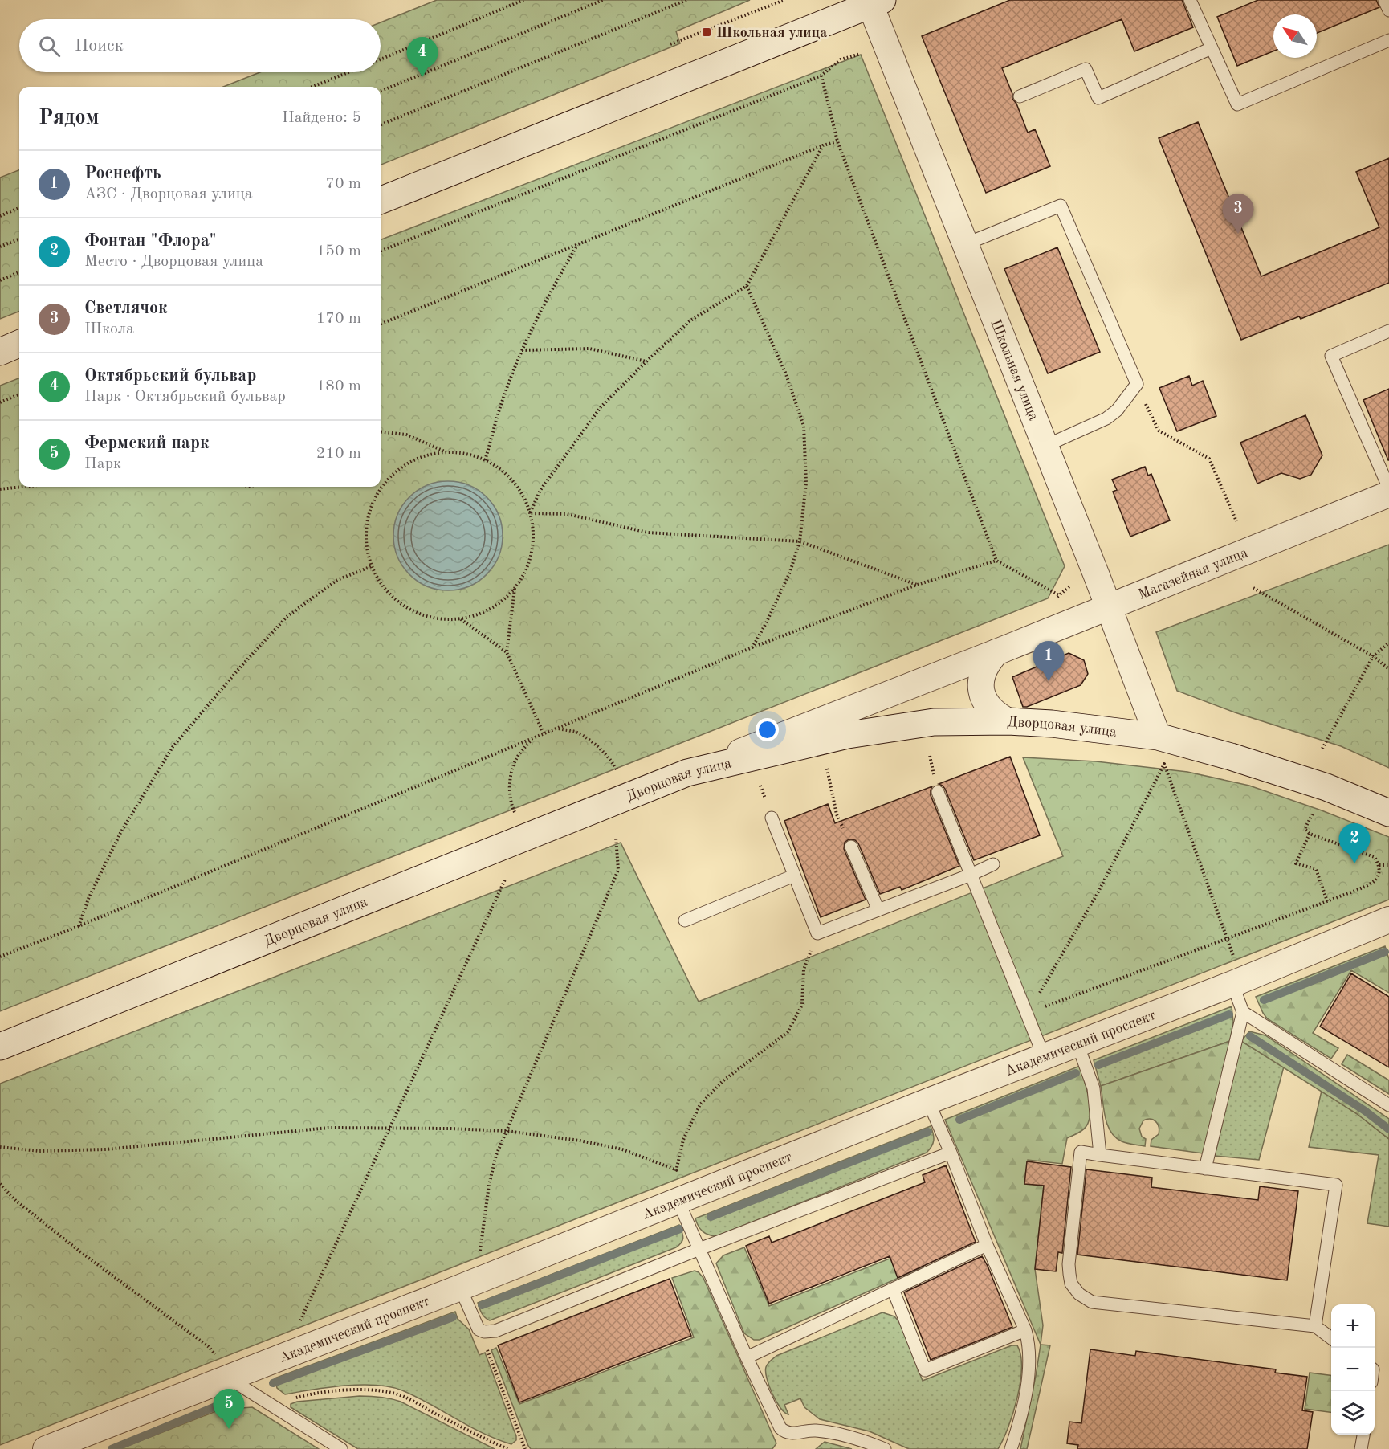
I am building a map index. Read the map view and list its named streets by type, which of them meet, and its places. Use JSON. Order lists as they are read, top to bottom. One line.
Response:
{"streets":{"main road":["Дворцовая улица"],"street":["Школьная улица","Магазейная улица","Академический проспект"]},"crossings":[["Школьная улица","Магазейная улица"],["Школьная улица","Дворцовая улица"],["Магазейная улица","Дворцовая улица"]],"places":{"transit":["Школьная улица"]},"north":"top left","page":{"search":"Поиск","pins":["4","3","1","2","5"],"heading":["Рядом","Найдено: 5"],"list":[{"mark":"1","name":"Роснефть","note":"АЗС · Дворцовая улица","value":"70 m"},{"mark":"2","name":"Фонтан \"Флора\"","note":"Место · Дворцовая улица","value":"150 m"},{"mark":"3","name":"Светлячок","note":"Школа","value":"170 m"},{"mark":"4","name":"Октябрьский бульвар","note":"Парк · Октябрьский бульвар","value":"180 m"},{"mark":"5","name":"Фермский парк","note":"Парк","value":"210 m"}],"map_buttons":["+","−"]}}
